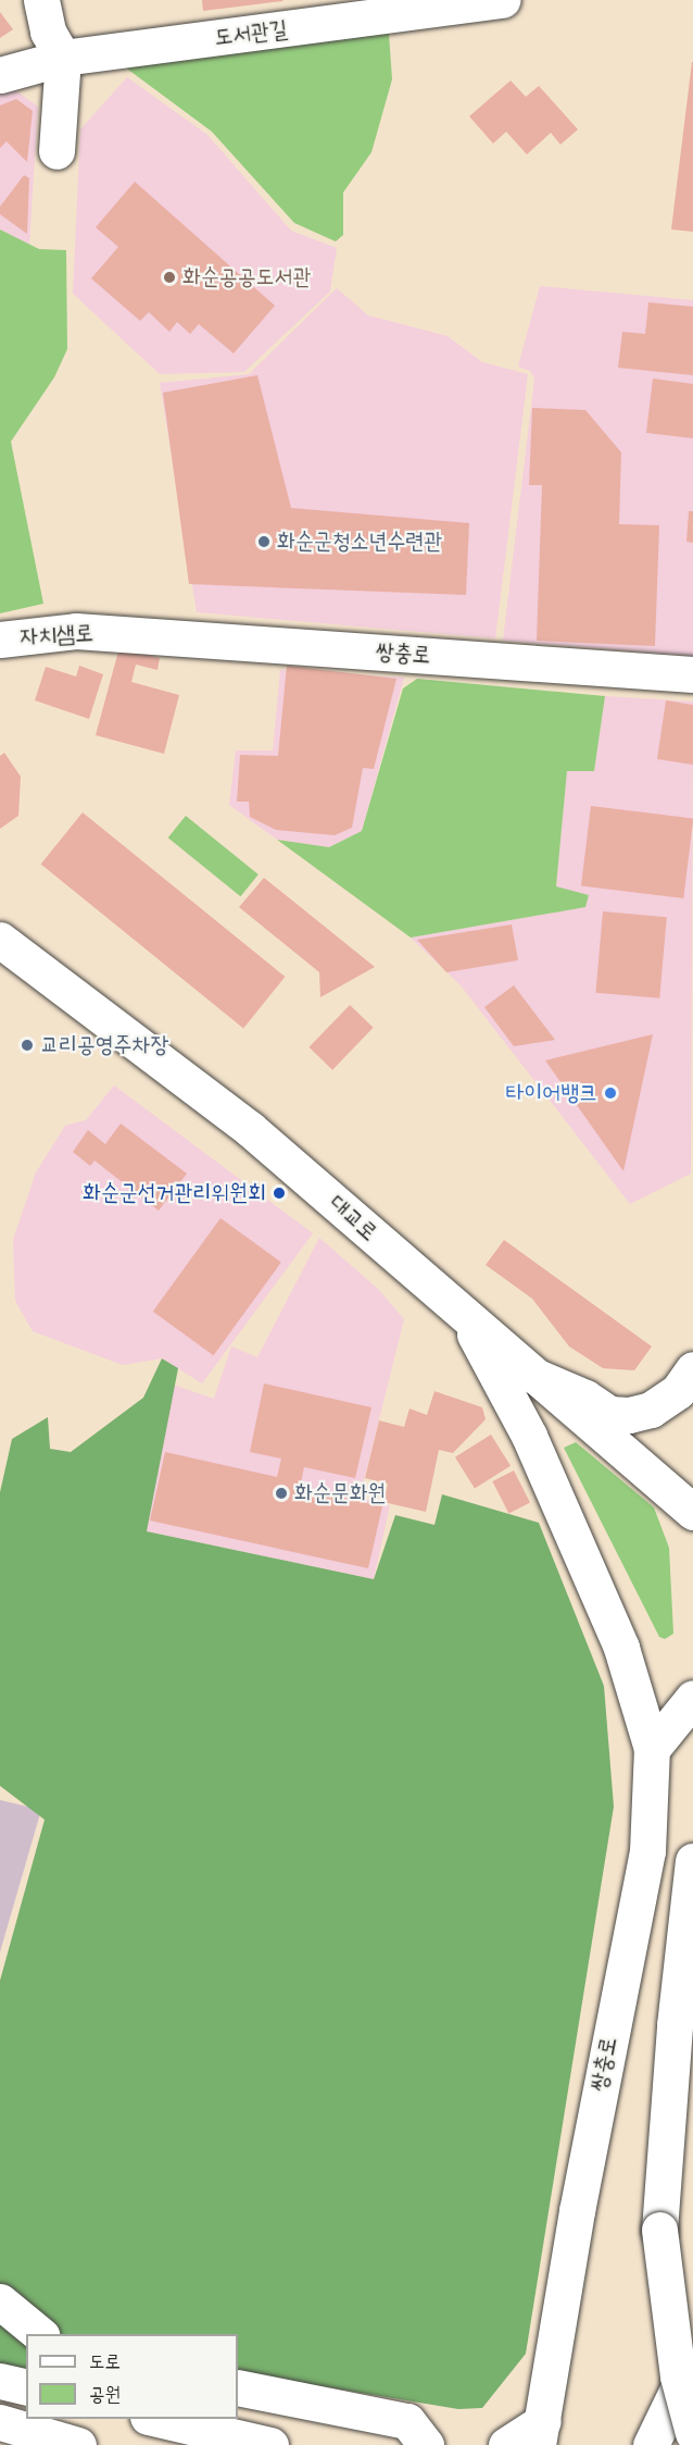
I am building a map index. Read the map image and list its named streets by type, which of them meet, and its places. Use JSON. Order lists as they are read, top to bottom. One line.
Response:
{"streets":{"street":["도서관길","자치샘로","쌍충로","대교로"]},"crossings":[["자치샘로","쌍충로"]],"places":["화순공공도서관","화순군청소년수련관","교리공영주차장","타이어뱅크","화순군선거관리위원회","화순문화원"],"legend":["도로","공원"]}
